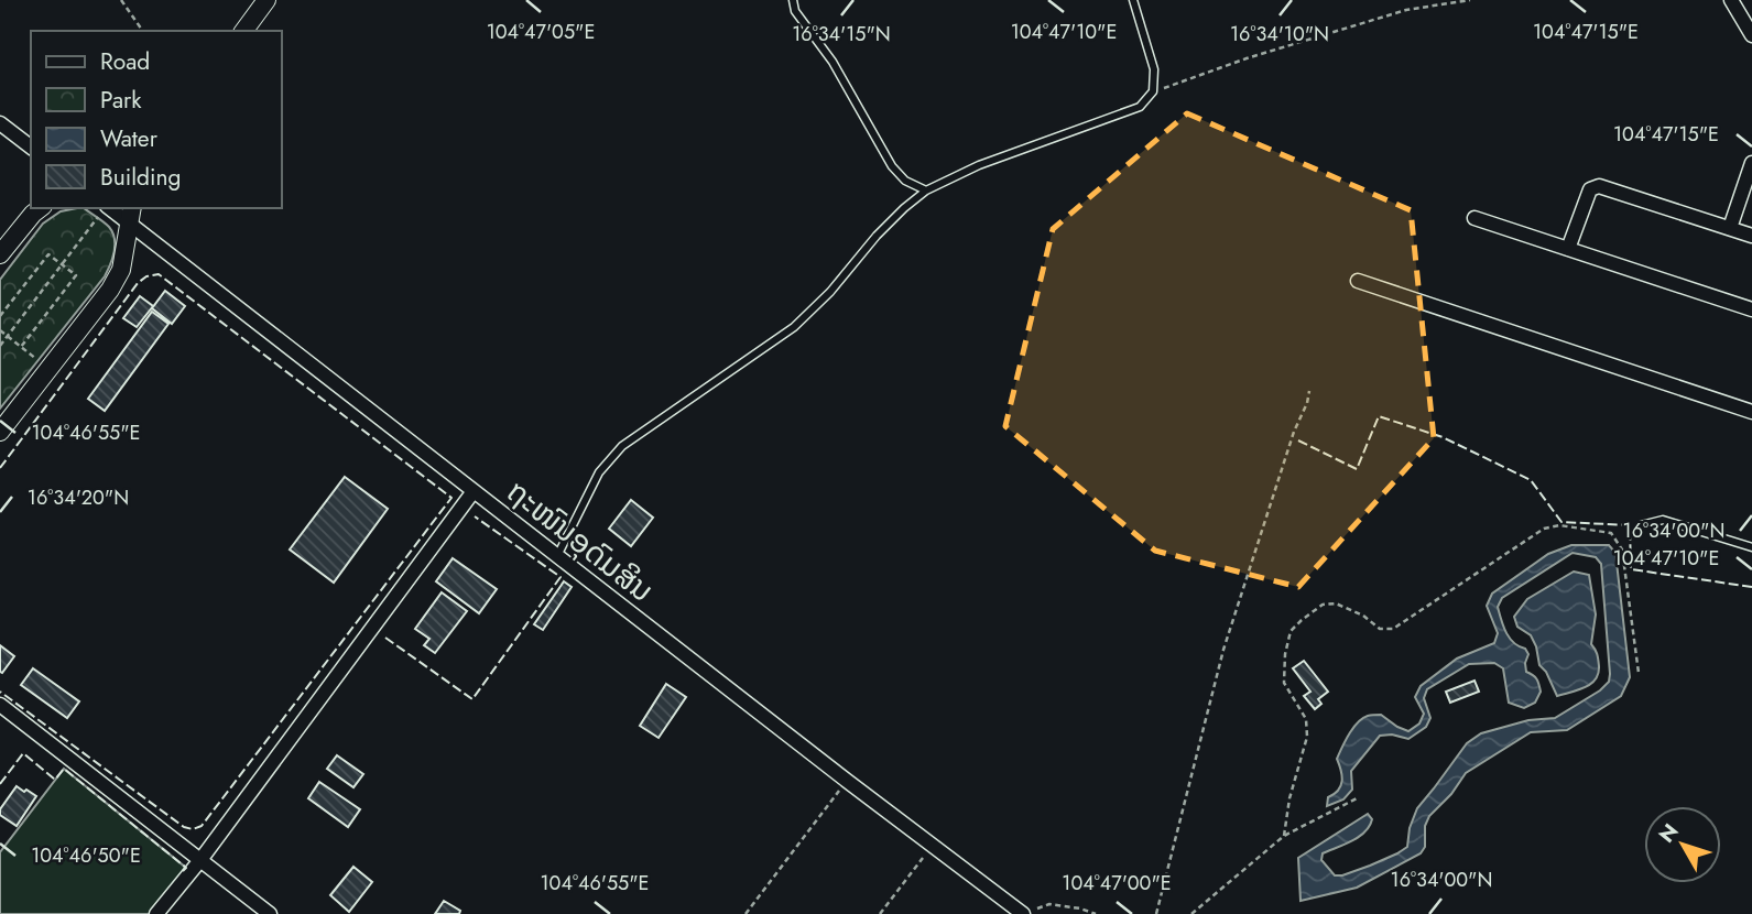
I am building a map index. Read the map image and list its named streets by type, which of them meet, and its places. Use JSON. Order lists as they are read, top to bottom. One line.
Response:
{"streets":{"street":["ຖະໜົນອຸດົມສິນ"]},"legend":["Road","Park","Water","Building"],"north":"top left","coordinates":["104°47'05\"E","104°47'10\"E","104°47'15\"E","16°34'15\"N","16°34'10\"N","104°46'55\"E","16°34'20\"N","16°34'00\"N","104°46'50\"E","104°47'00\"E"]}
